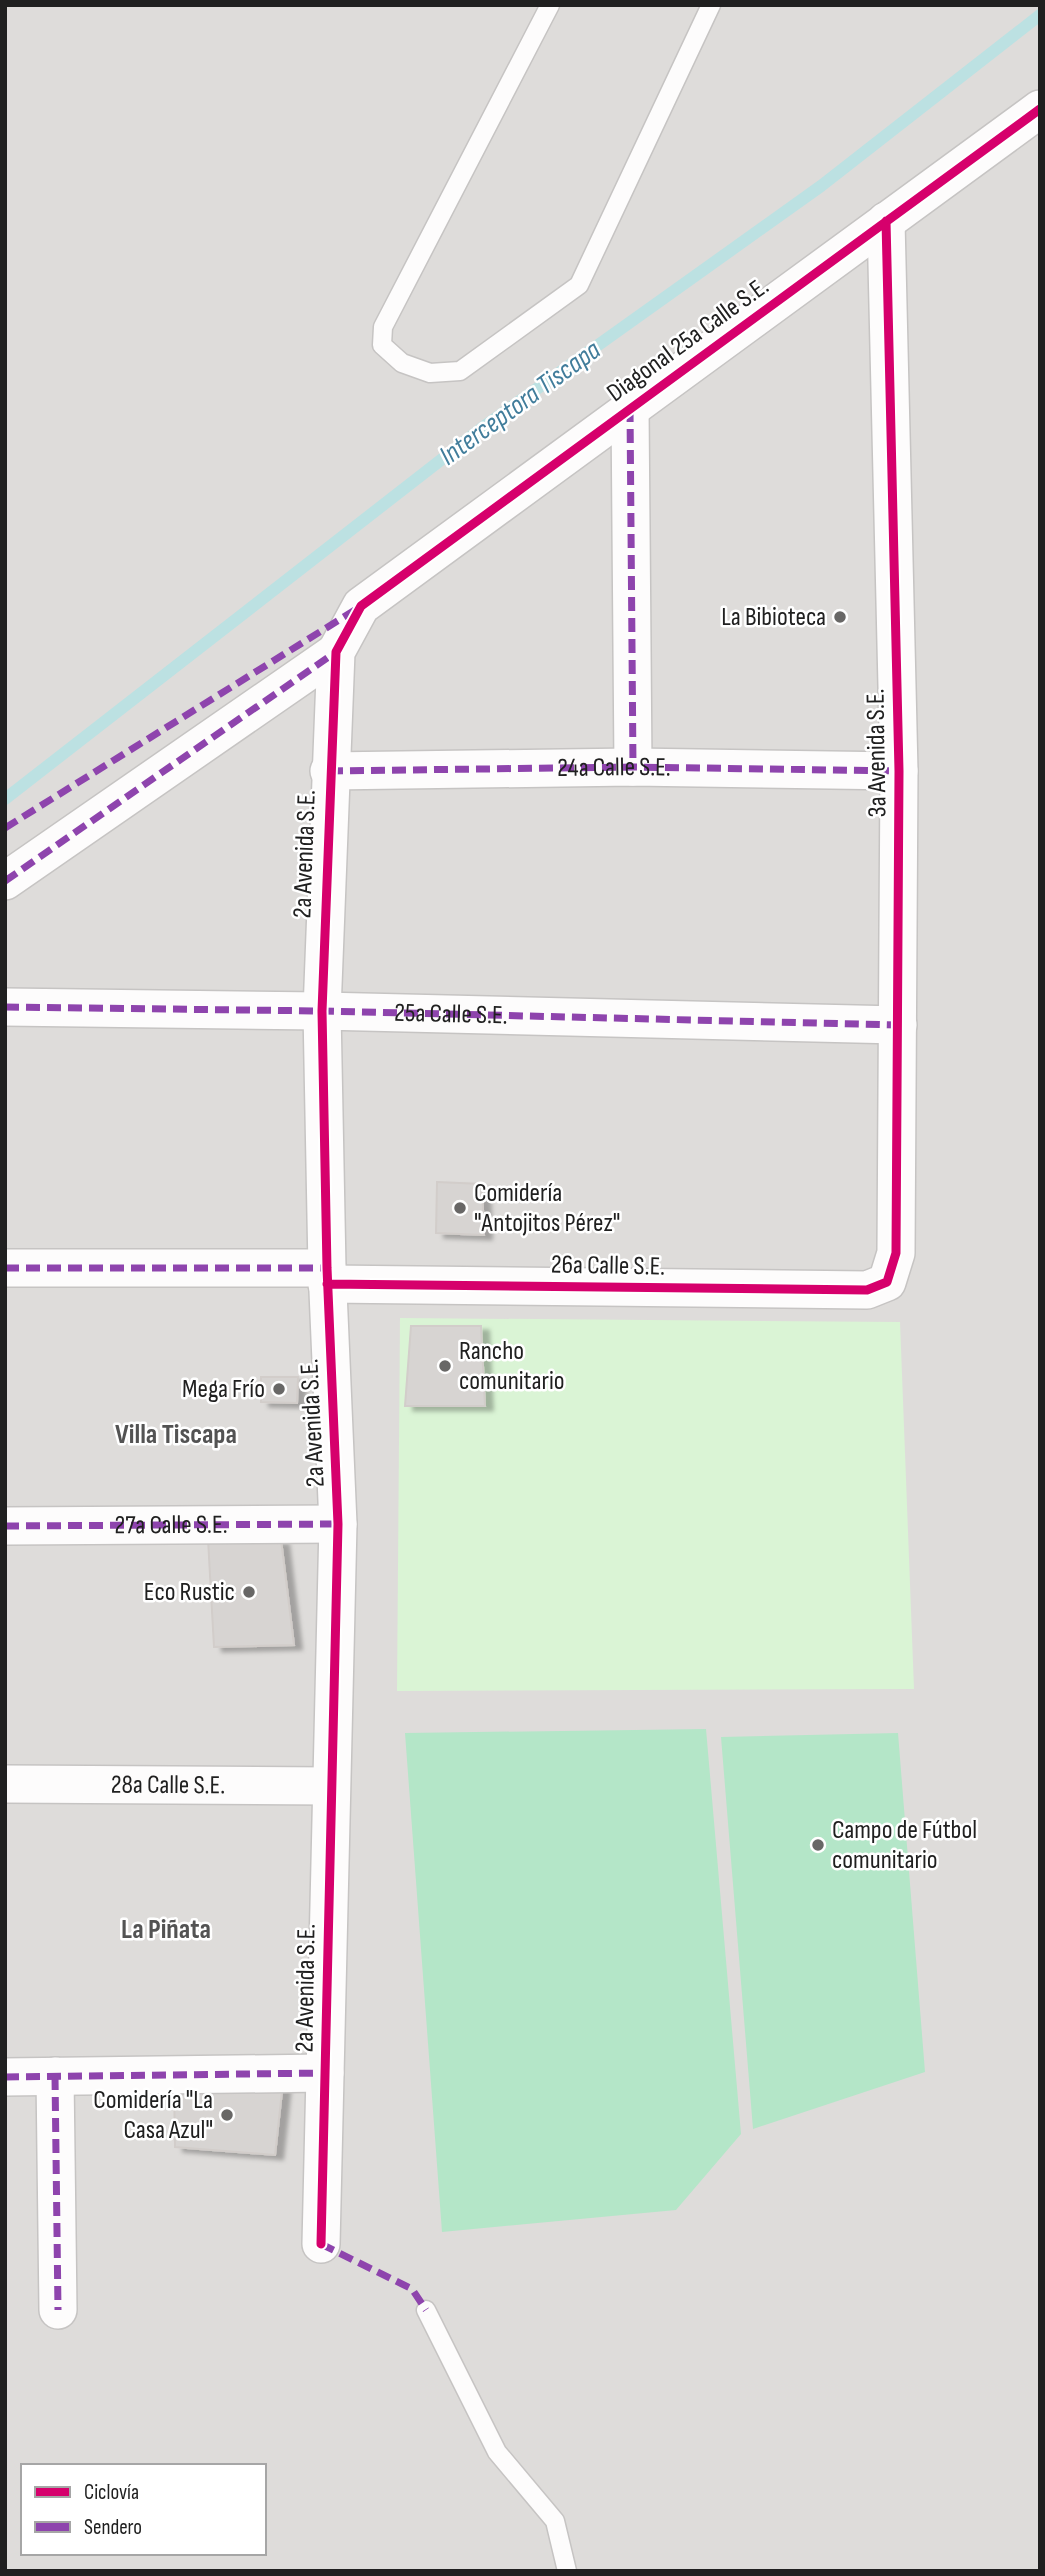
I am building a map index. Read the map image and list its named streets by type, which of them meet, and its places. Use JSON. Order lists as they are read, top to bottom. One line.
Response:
{"streets":{"street":["Diagonal 25a Calle S.E.","3a Avenida S.E.","24a Calle S.E.","2a Avenida S.E.","25a Calle S.E.","26a Calle S.E.","27a Calle S.E.","28a Calle S.E."]},"crossings":[["Diagonal 25a Calle S.E.","3a Avenida S.E."],["Diagonal 25a Calle S.E.","2a Avenida S.E."],["3a Avenida S.E.","24a Calle S.E."],["3a Avenida S.E.","25a Calle S.E."],["3a Avenida S.E.","26a Calle S.E."],["24a Calle S.E.","2a Avenida S.E."],["2a Avenida S.E.","25a Calle S.E."],["2a Avenida S.E.","26a Calle S.E."],["2a Avenida S.E.","27a Calle S.E."],["2a Avenida S.E.","28a Calle S.E."]],"districts":["Villa Tiscapa","La Piñata"],"water":["Interceptora Tiscapa"],"places":["La Bibioteca","Comidería \"Antojitos Pérez\"","Rancho comunitario","Mega Frío","Eco Rustic","Campo de Fútbol comunitario","Comidería \"La Casa Azul\""],"legend":["Ciclovía","Sendero"]}
